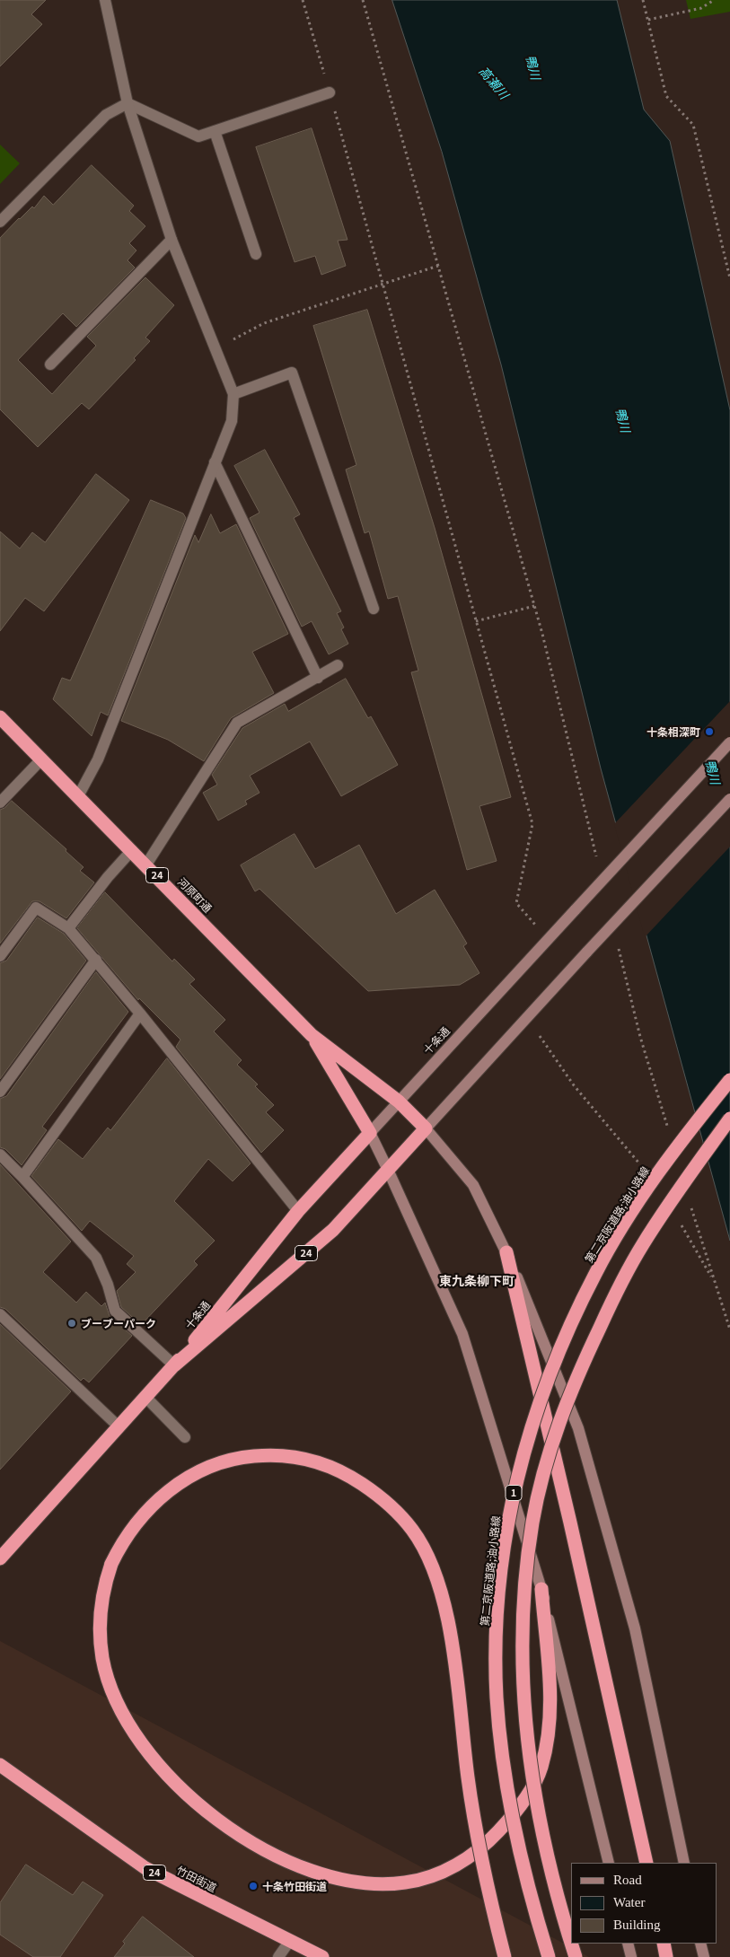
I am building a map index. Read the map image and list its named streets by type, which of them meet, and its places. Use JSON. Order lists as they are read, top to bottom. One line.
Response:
{"streets":{"highway":["24","河原町通","十条通","第二京阪道路;油小路線","1","竹田街道"]},"crossings":[["24","河原町通"],["24","十条通"],["河原町通","十条通"]],"districts":["東九条柳下町"],"water":["鴨川","高瀬川"],"places":["十条相深町","ブーブーパーク","十条竹田街道"],"legend":["Road","Water","Building"]}
